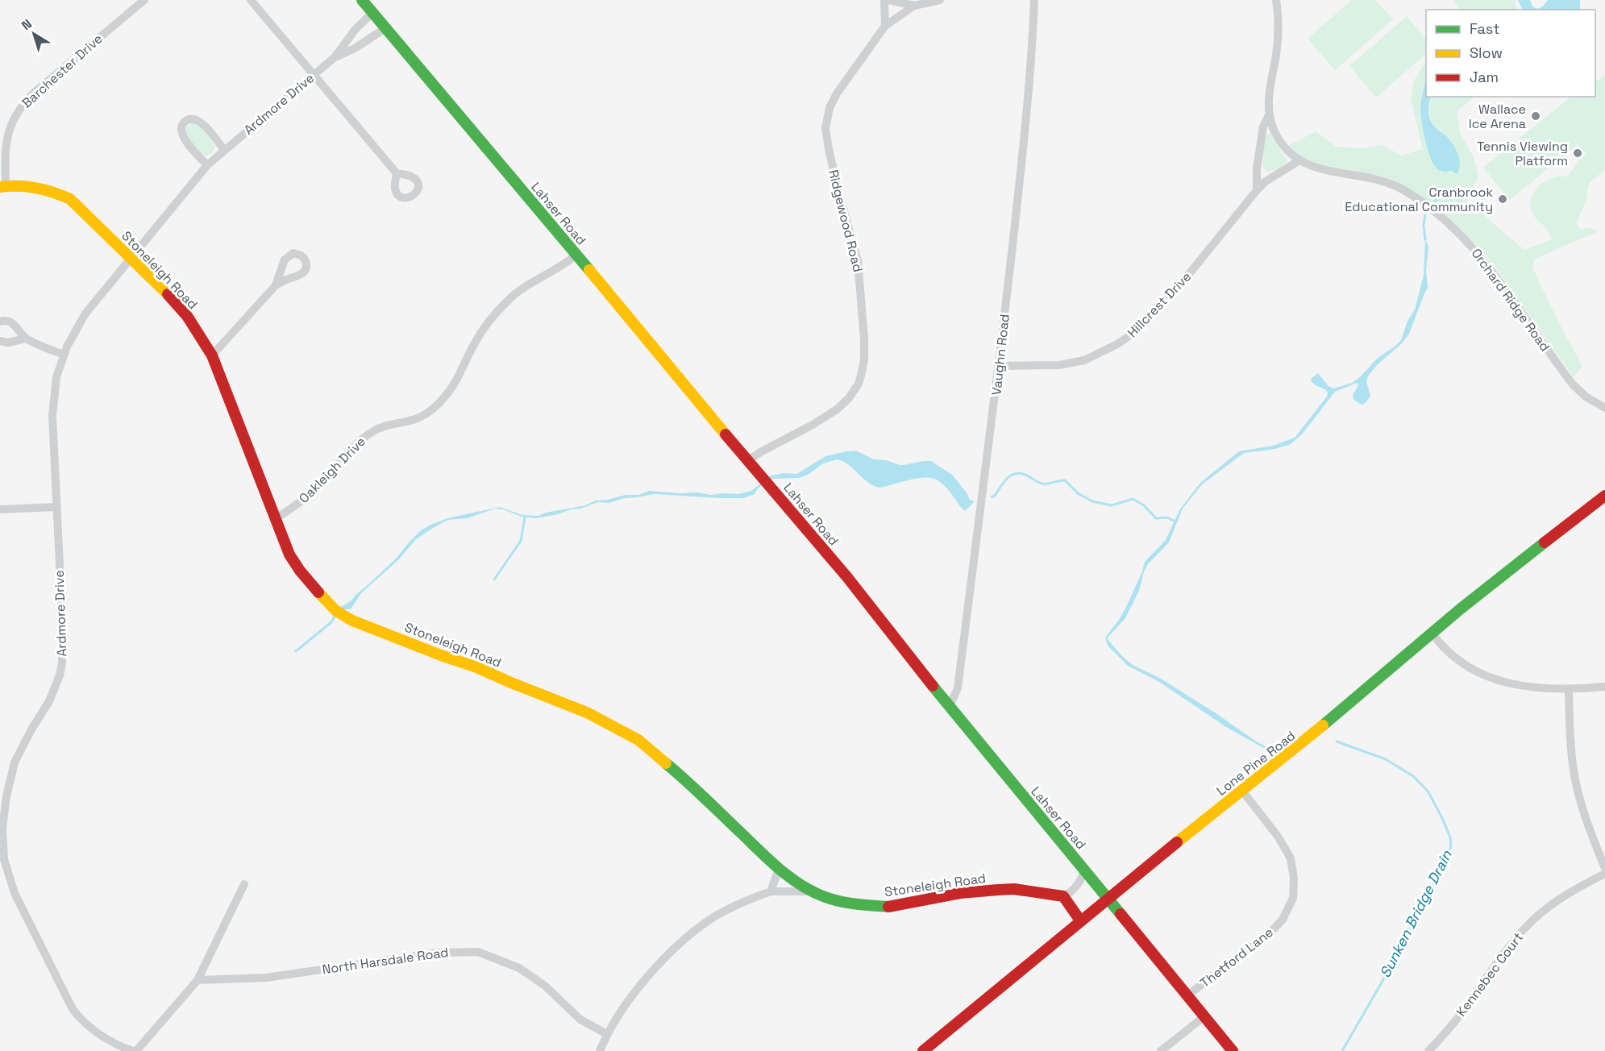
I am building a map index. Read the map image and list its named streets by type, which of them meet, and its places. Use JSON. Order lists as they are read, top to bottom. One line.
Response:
{"streets":{"street":["Barchester Drive","Ardmore Drive","Lahser Road","Ridgewood Road","Stoneleigh Road","Orchard Ridge Road","Hillcrest Drive","Vaughn Road","Oakleigh Drive","Lone Pine Road","Thetford Lane","North Harsdale Road","Kennebec Court"]},"crossings":[["Barchester Drive","Stoneleigh Road"],["Ardmore Drive","Lahser Road"],["Ardmore Drive","Stoneleigh Road"],["Lahser Road","Ridgewood Road"],["Lahser Road","Vaughn Road"],["Lahser Road","Oakleigh Drive"],["Lahser Road","Lone Pine Road"],["Lahser Road","Thetford Lane"],["Stoneleigh Road","Oakleigh Drive"],["Orchard Ridge Road","Hillcrest Drive"],["Hillcrest Drive","Vaughn Road"],["Lone Pine Road","Thetford Lane"]],"water":["Sunken Bridge Drain"],"places":["Wallace Ice Arena","Tennis Viewing Platform","Cranbrook Educational Community"],"legend":["Fast","Slow","Jam"],"north":"top left"}
